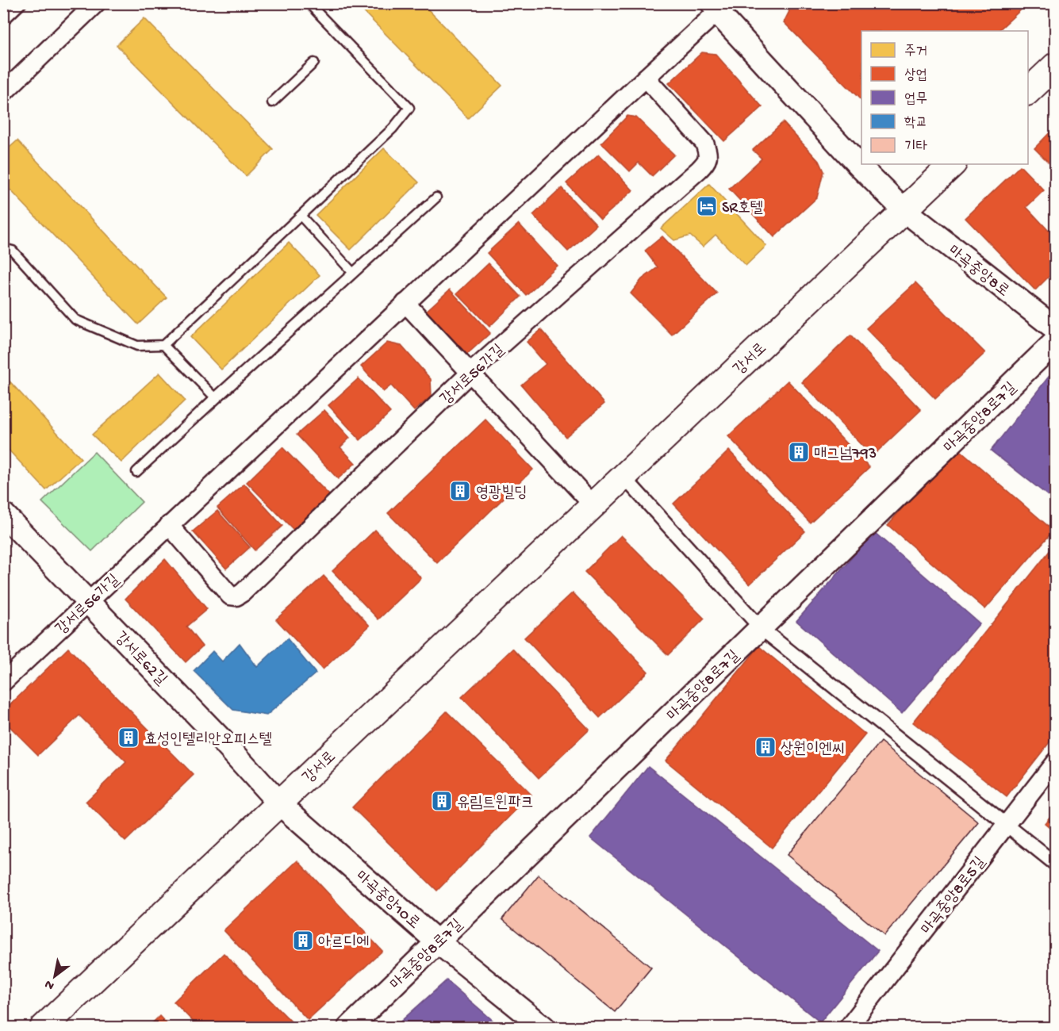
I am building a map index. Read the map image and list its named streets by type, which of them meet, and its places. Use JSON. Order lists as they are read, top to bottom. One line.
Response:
{"streets":{"main road":["강서로"],"street":["마곡중앙8로","강서로56가길","마곡중앙8로7길","강서로62길","마곡중앙8로5길","마곡중앙10로"]},"crossings":[["마곡중앙8로","강서로"],["강서로","강서로62길"],["강서로","마곡중앙10로"],["강서로56가길","강서로62길"],["마곡중앙8로7길","마곡중앙10로"],["강서로62길","마곡중앙10로"]],"places":{"hotel":["SR호텔"],"building":["매그넘793","영광빌딩","효성인텔리안오피스텔","상원이엔씨","유림트윈파크","아르디에"]},"legend":["주거","상업","업무","학교","기타"],"north":"bottom left"}
